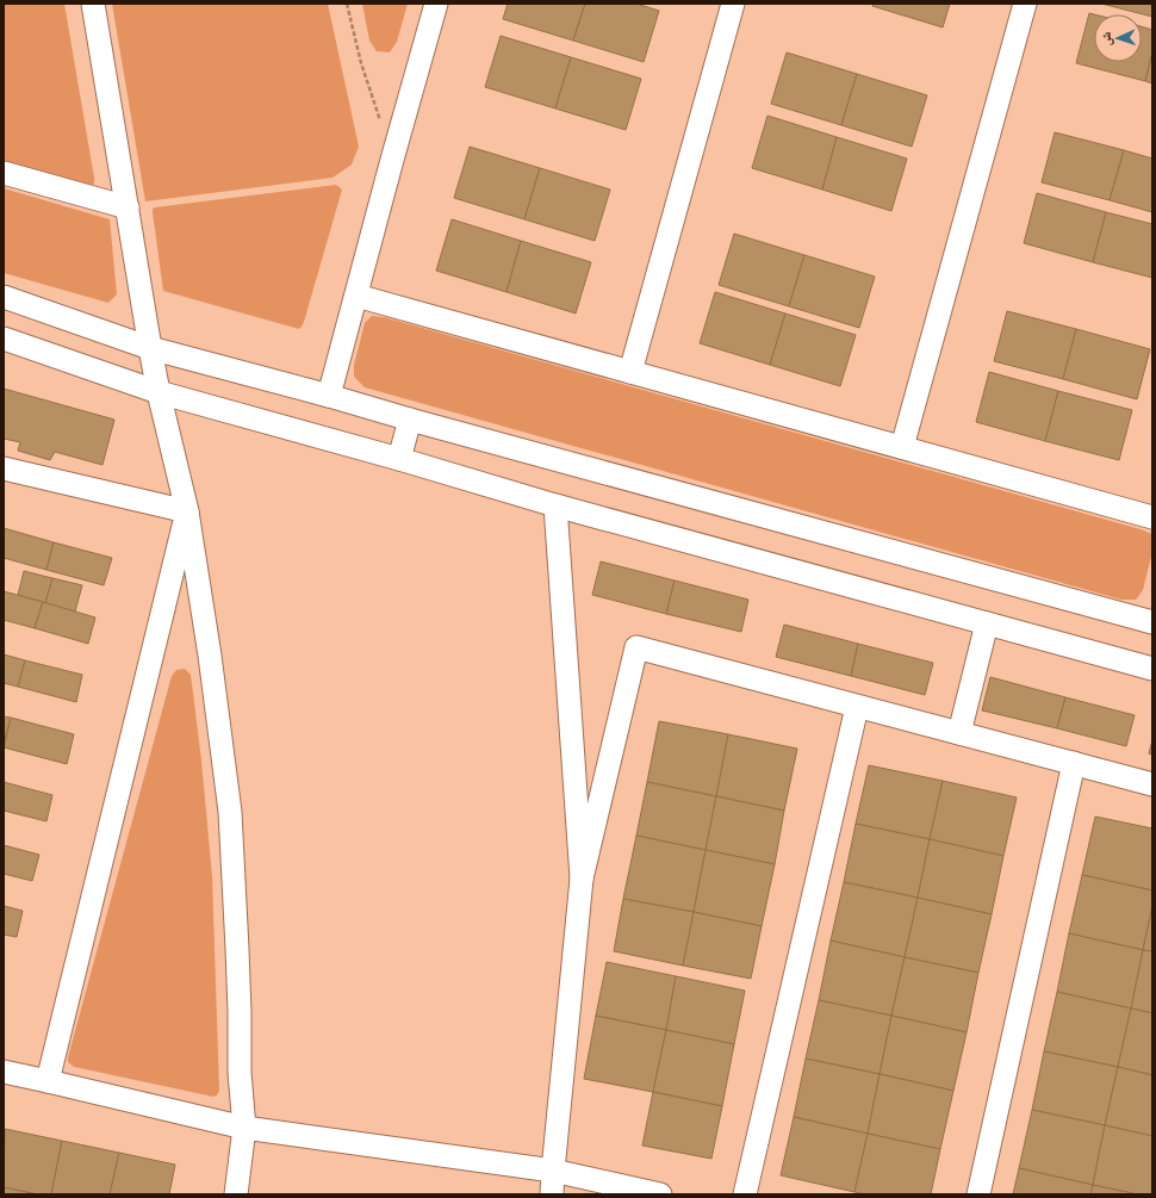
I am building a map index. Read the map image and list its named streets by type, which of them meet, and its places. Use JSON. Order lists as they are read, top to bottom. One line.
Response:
{"north":"left"}
